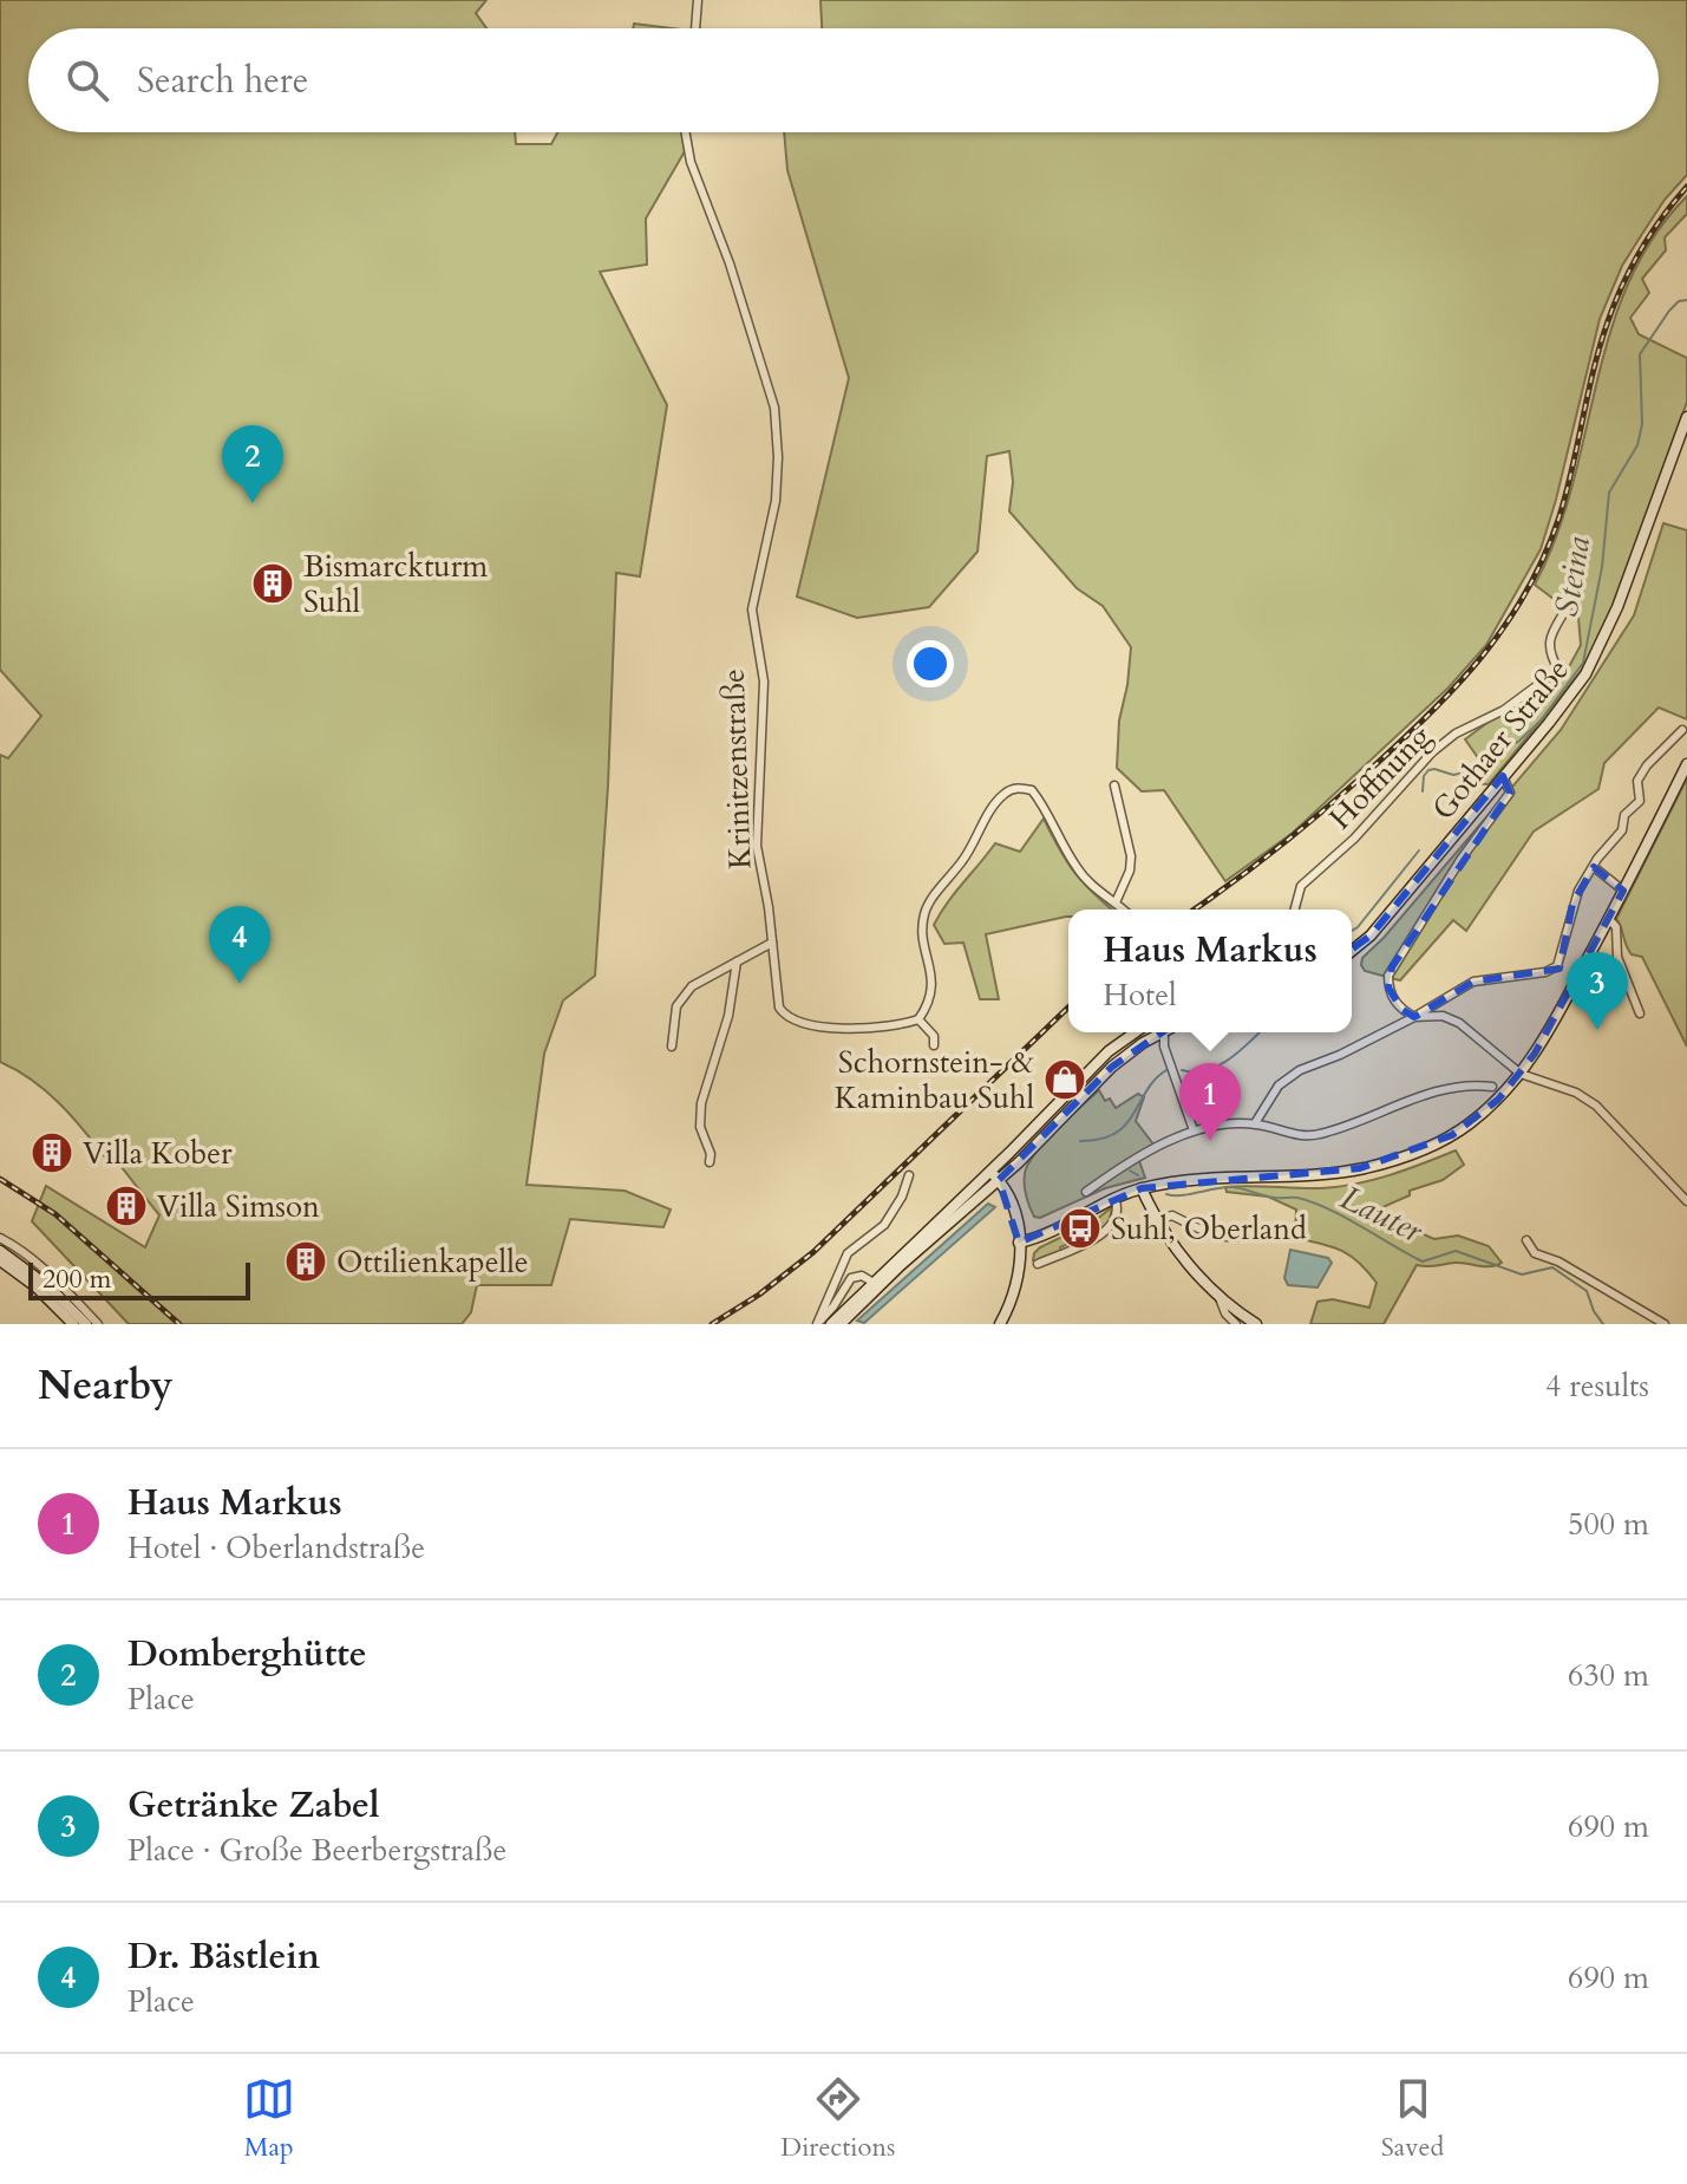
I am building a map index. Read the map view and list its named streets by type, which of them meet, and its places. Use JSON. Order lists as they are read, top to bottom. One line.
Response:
{"streets":{"main road":["Gothaer Straße"],"street":["Krinitzenstraße","Hoffnung"]},"water":["Steina","Lauter"],"places":{"building":["Bismarckturm Suhl","Villa Kober","Villa Simson","Ottilienkapelle"],"shop":["Schornstein- & Kaminbau Suhl"],"bus stop":["Suhl, Oberland"]},"scale_bar":"200 m","page":{"search":"Search here","pins":["2","4","3","1"],"popup":["Haus Markus","Hotel"],"scale":"200 m","heading":["Nearby","4 results"],"list":[{"mark":"1","name":"Haus Markus","note":"Hotel · Oberlandstraße","value":"500 m"},{"mark":"2","name":"Domberghütte","note":"Place","value":"630 m"},{"mark":"3","name":"Getränke Zabel","note":"Place · Große Beerbergstraße","value":"690 m"},{"mark":"4","name":"Dr. Bästlein","note":"Place","value":"690 m"}],"nav":["Map","Directions","Saved"]}}
